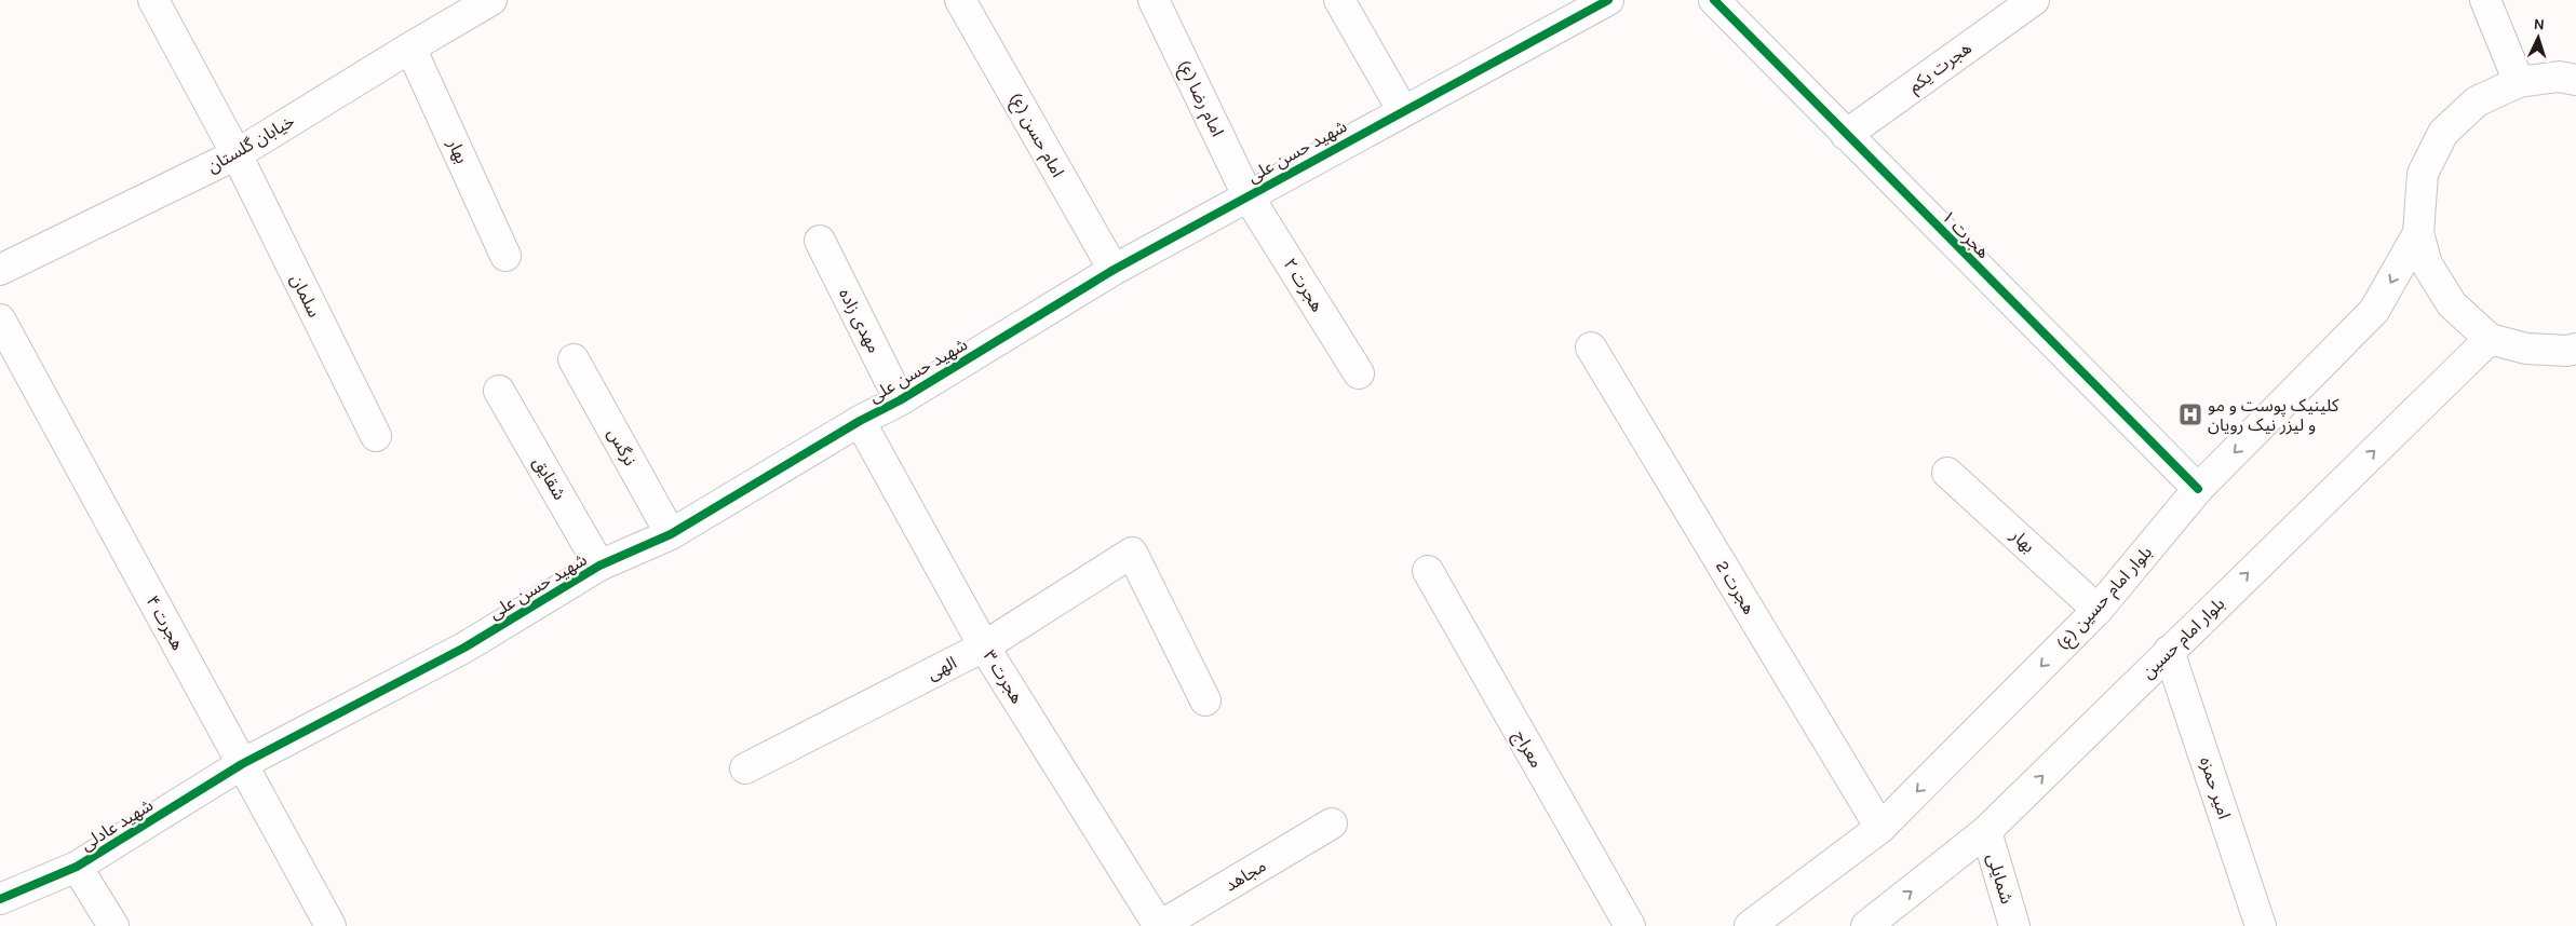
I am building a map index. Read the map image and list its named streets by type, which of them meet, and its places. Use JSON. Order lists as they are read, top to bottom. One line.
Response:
{"streets":{"street":["هجرت یکم","امام رضا (ع)","امام حسن (ع)","خیابان گلستان","بهار","شهید حسن علی","هجرت ۱","هجرت ۲","سلمان","مهدی زاده","نرگس","شقایق","هجرت 2","بلوار امام حسین (ع)","هجرت ۴","بلوار امام حسین","الهی","هجرت ۳","معراج","امیر حمزه","شهید عادلی","مجاهد","شمایلی"]},"crossings":[["هجرت یکم","هجرت ۱"],["امام رضا (ع)","شهید حسن علی"],["امام رضا (ع)","هجرت ۲"],["امام حسن (ع)","شهید حسن علی"],["خیابان گلستان","بهار"],["خیابان گلستان","سلمان"],["بهار","بلوار امام حسین (ع)"],["شهید حسن علی","هجرت ۲"],["شهید حسن علی","مهدی زاده"],["شهید حسن علی","نرگس"],["شهید حسن علی","شقایق"],["شهید حسن علی","هجرت ۴"],["شهید حسن علی","هجرت ۳"],["شهید حسن علی","شهید عادلی"],["هجرت ۱","بلوار امام حسین (ع)"],["هجرت 2","بلوار امام حسین (ع)"],["هجرت ۴","شهید عادلی"],["بلوار امام حسین","امیر حمزه"],["بلوار امام حسین","شمایلی"],["الهی","هجرت ۳"],["هجرت ۳","مجاهد"]],"one_way":["بلوار امام حسین (ع)","بلوار امام حسین"],"places":{"hospital":["کلینیک پوست و مو و لیزر نیک رویان"]},"north":"top"}
